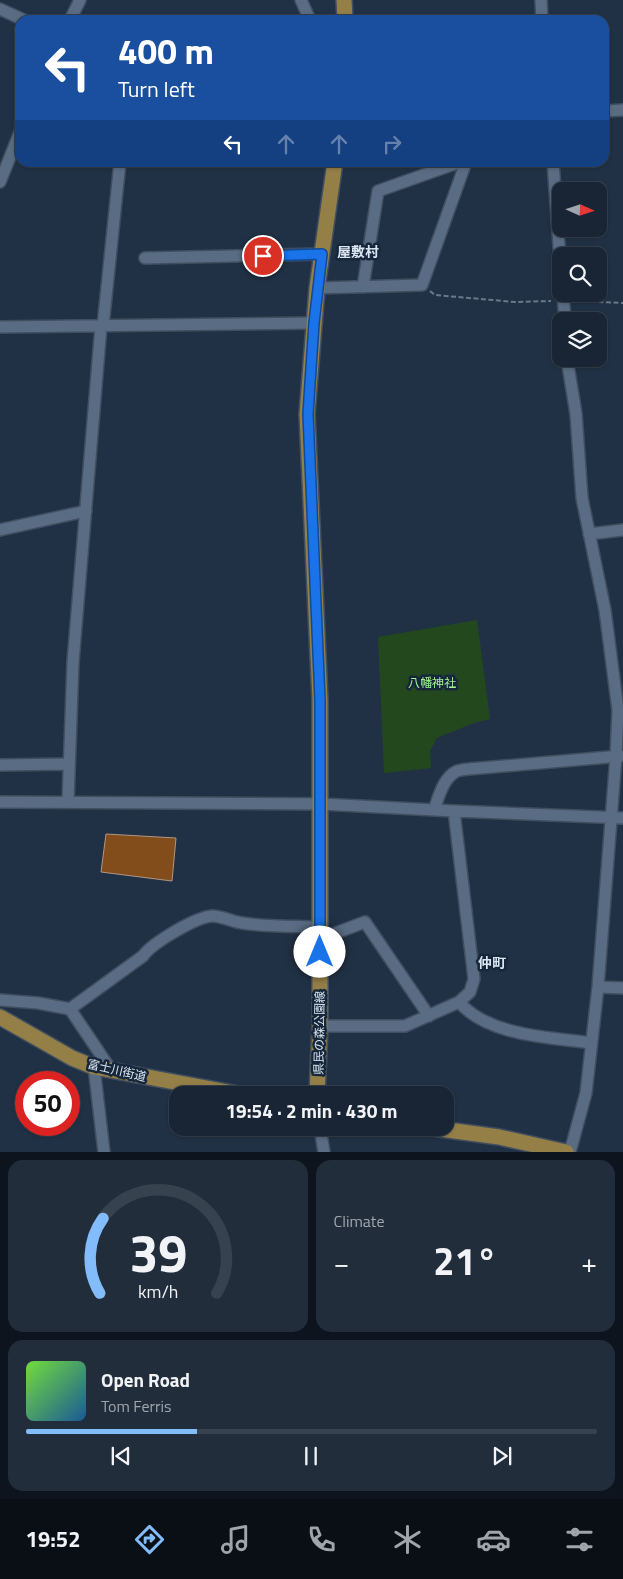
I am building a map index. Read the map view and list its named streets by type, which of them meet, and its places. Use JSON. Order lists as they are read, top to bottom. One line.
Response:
{"streets":{"main road":["県民の森公園線","富士川街道"]},"districts":["屋敷村","仲町"],"parks":["八幡神社"],"north":"right","page":{"turn":["400 m","Turn left"],"limit":"50","trip":"19:54 · 2 min · 430 m","tile":"Climate","heat":["−","21°","+"],"song":["Open Road","Tom Ferris"],"tabs":"19:52","gauge":["39","km/h"]}}
